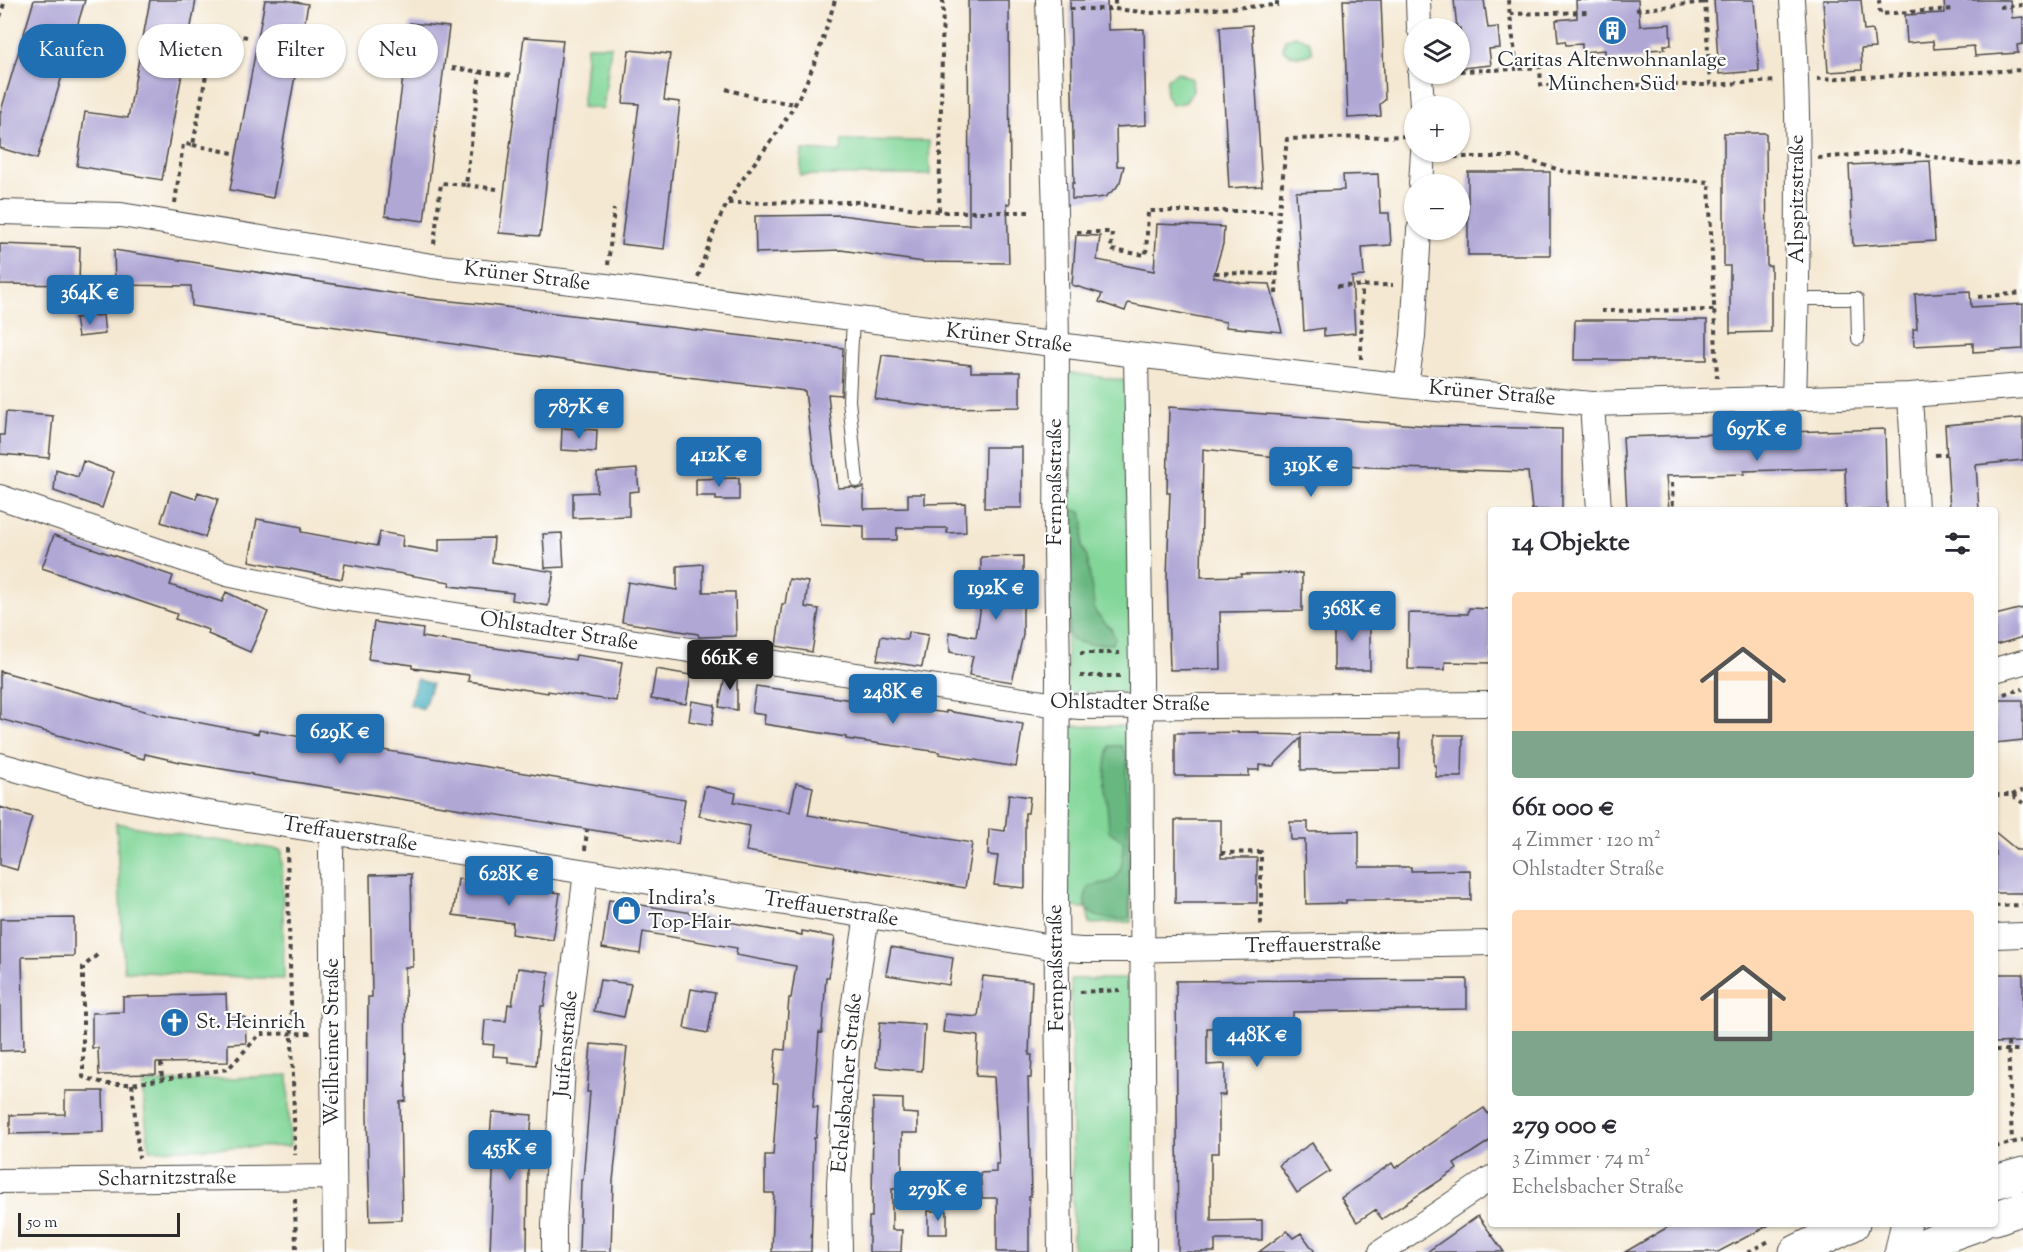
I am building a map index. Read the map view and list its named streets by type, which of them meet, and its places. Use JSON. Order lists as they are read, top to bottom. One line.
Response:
{"streets":{"street":["Alpspitzstraße","Krüner Straße","Fernpaßstraße","Ohlstadter Straße","Treffauerstraße","Weilheimer Straße","Juifenstraße","Echelsbacher Straße","Scharnitzstraße"]},"crossings":[["Alpspitzstraße","Krüner Straße"],["Krüner Straße","Fernpaßstraße"],["Fernpaßstraße","Ohlstadter Straße"],["Fernpaßstraße","Treffauerstraße"],["Treffauerstraße","Weilheimer Straße"],["Treffauerstraße","Juifenstraße"],["Treffauerstraße","Echelsbacher Straße"],["Weilheimer Straße","Scharnitzstraße"]],"places":{"building":["Caritas Altenwohnanlage München Süd"],"shop":["Indira's Top-Hair"],"church":["St. Heinrich"]},"scale_bar":"50 m","page":{"map_buttons":["+","−"],"chip":["Kaufen","Mieten","Filter","Neu"],"price":["364K €","787K €","697K €","412K €","319K €","192K €","368K €","661K €","248K €","629K €","628K €","448K €","455K €","279K €"],"heading":"14 Objekte","list":[{"name":"661 000 €","note":"4 Zimmer · 120 m² · Ohlstadter Straße"},{"name":"279 000 €","note":"3 Zimmer · 74 m² · Echelsbacher Straße"}],"scale":"50 m"}}
